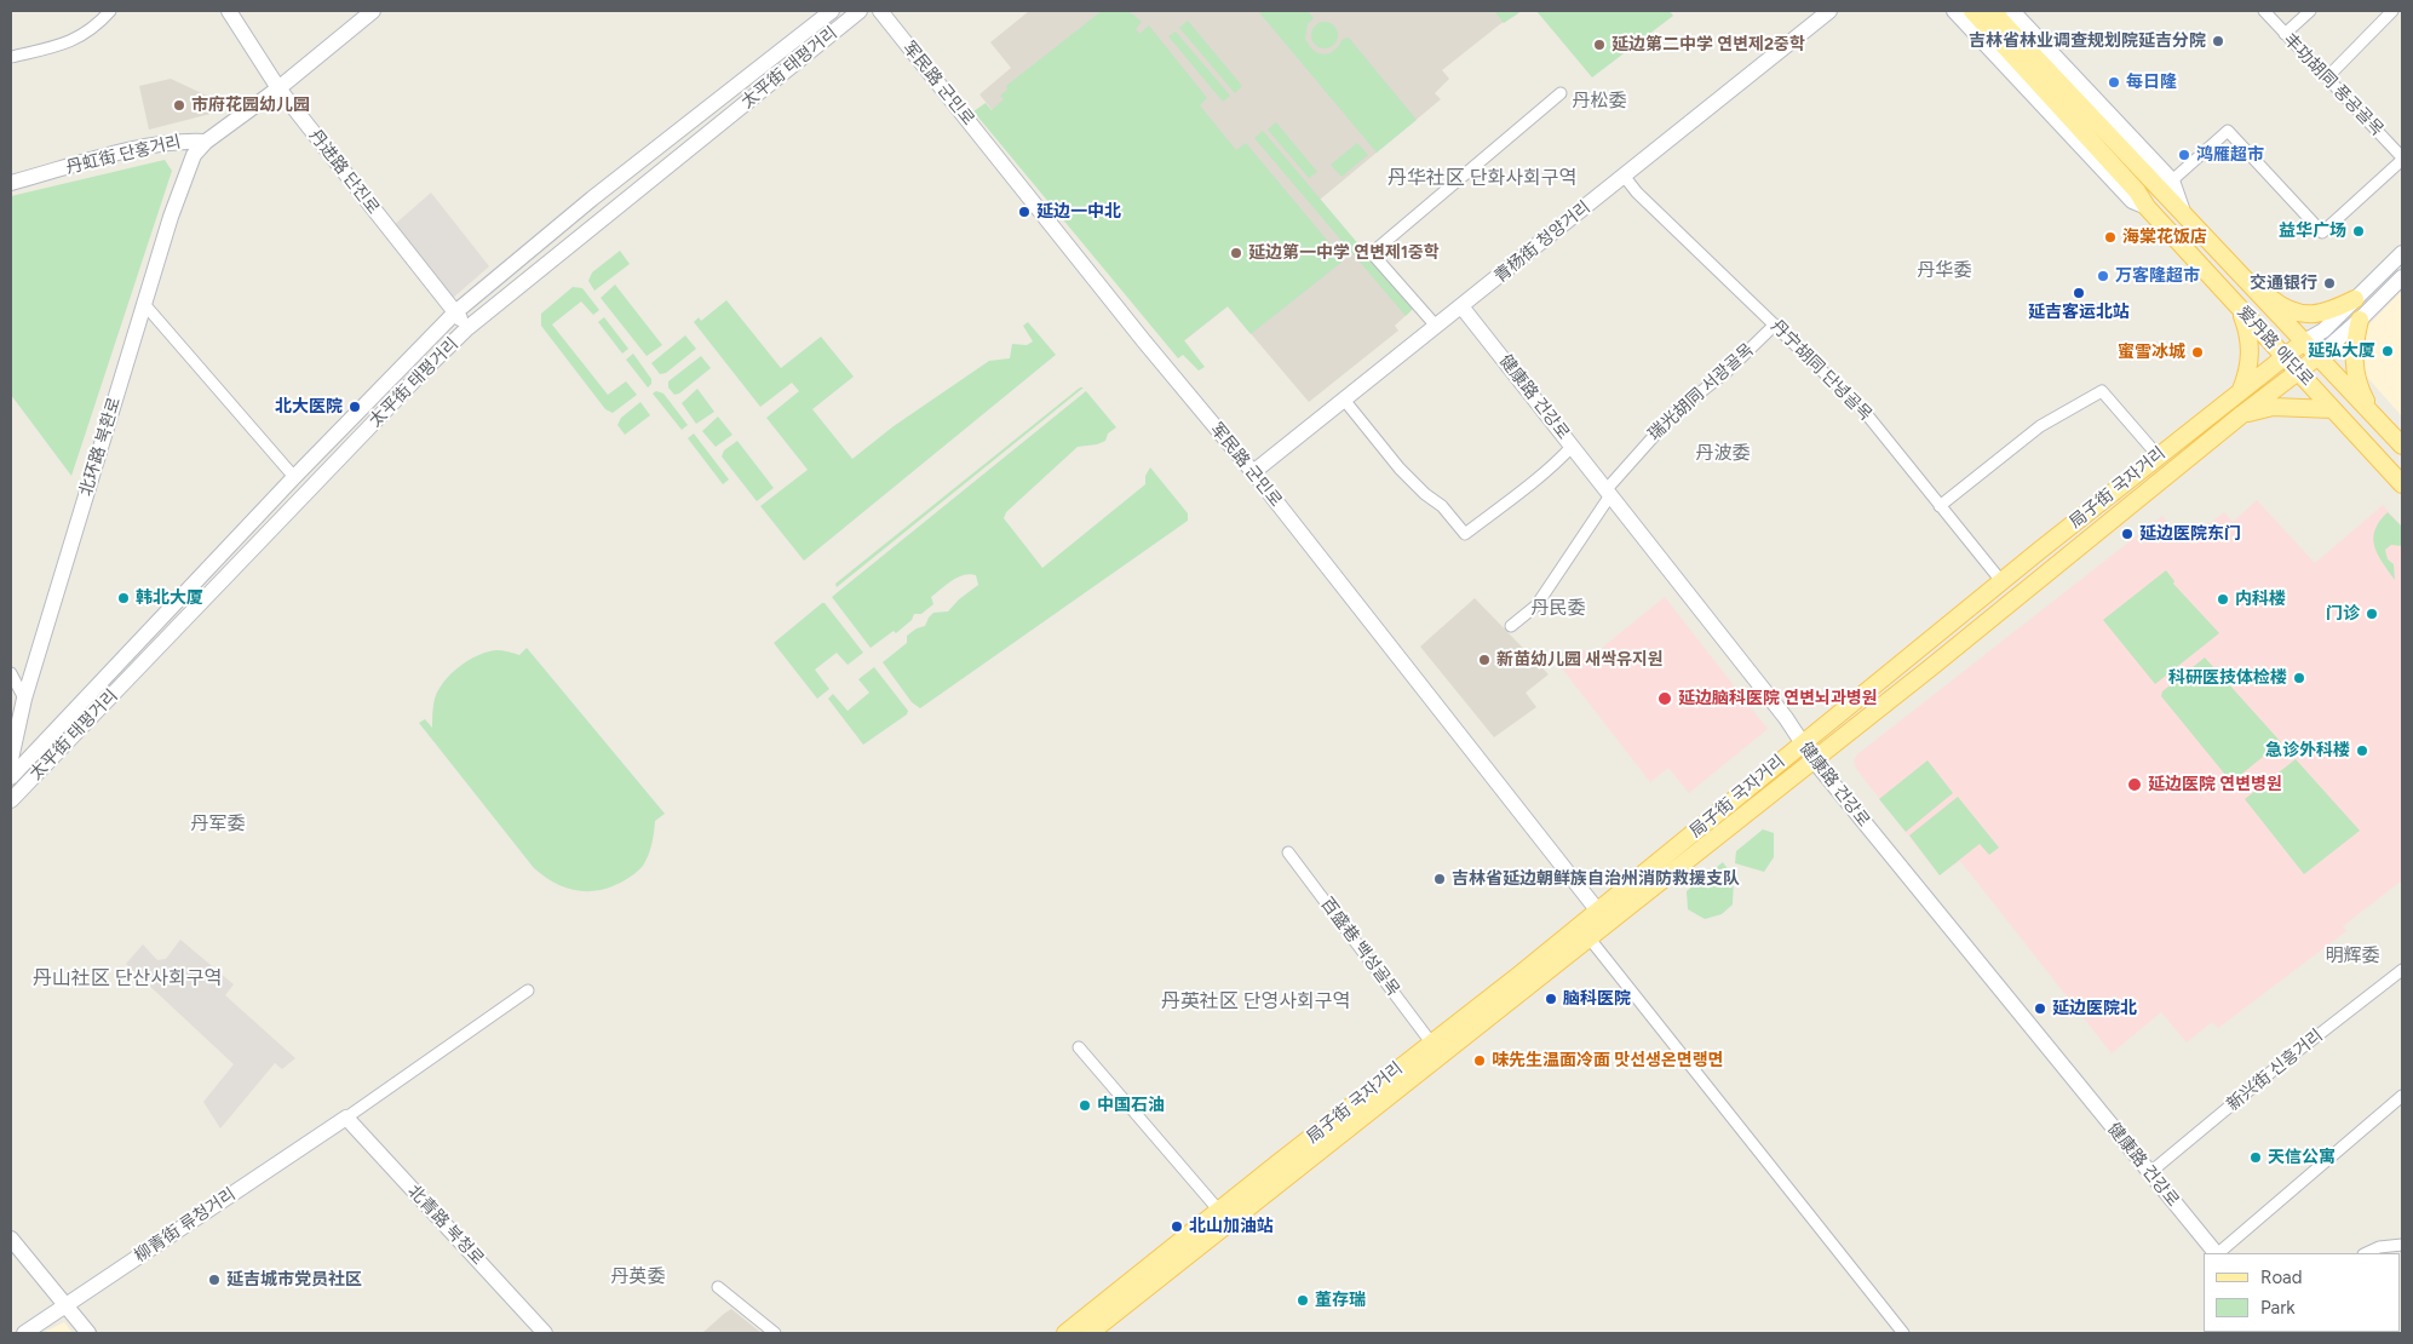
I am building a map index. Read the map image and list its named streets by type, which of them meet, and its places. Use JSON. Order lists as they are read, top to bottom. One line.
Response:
{"streets":{"main road":["爱丹路 애단로","局子街 국자거리"],"street":["太平街 태평거리","军民路 군민로","丰功胡同 풍공골목","丹虹街 단홍거리","丹进路 단진로","青杨街 청양거리","丹宁胡同 단녕골목","瑞光胡同 서광골목","健康路 건강로","北环路 북환로","百盛巷 백성골목","新兴街 신흥거리","柳青街 류청거리","北青路 북청로"]},"crossings":[["太平街 태평거리","丹进路 단진로"],["军民路 군민로","青杨街 청양거리"],["军民路 군민로","局子街 국자거리"],["丹虹街 단홍거리","丹进路 단진로"],["丹虹街 단홍거리","北环路 북환로"],["青杨街 청양거리","丹宁胡同 단녕골목"],["青杨街 청양거리","健康路 건강로"],["爱丹路 애단로","局子街 국자거리"],["丹宁胡同 단녕골목","瑞光胡同 서광골목"],["丹宁胡同 단녕골목","局子街 국자거리"],["瑞光胡同 서광골목","健康路 건강로"],["健康路 건강로","局子街 국자거리"],["健康路 건강로","新兴街 신흥거리"],["局子街 국자거리","百盛巷 백성골목"],["柳青街 류청거리","北青路 북청로"]],"districts":["丹松委","丹华社区 단화사회구역","丹华委","丹波委","丹民委","丹军委","明辉委","丹山社区 단산사회구역","丹英社区 단영사회구역","丹英委"],"places":["吉林省林业调查规划院延吉分院","延边第二中学 연변제2중학","每日隆","市府花园幼儿园","鸿雁超市","延边一中北","益华广场","海棠花饭店","延边第一中学 연변제1중학","万客隆超市","交通银行","延吉客运北站","延弘大厦","蜜雪冰城","北大医院","延边医院东门","韩北大厦","内科楼","门诊","新苗幼儿园 새싹유지원","科研医技体检楼","延边脑科医院 연변뇌과병원","急诊外科楼","延边医院 연변병원","吉林省延边朝鲜族自治州消防救援支队","脑科医院","延边医院北","味先生温面冷面 맛선생온면랭면","中国石油","天信公寓","北山加油站","延吉城市党员社区","董存瑞"],"legend":["Road","Park"]}
